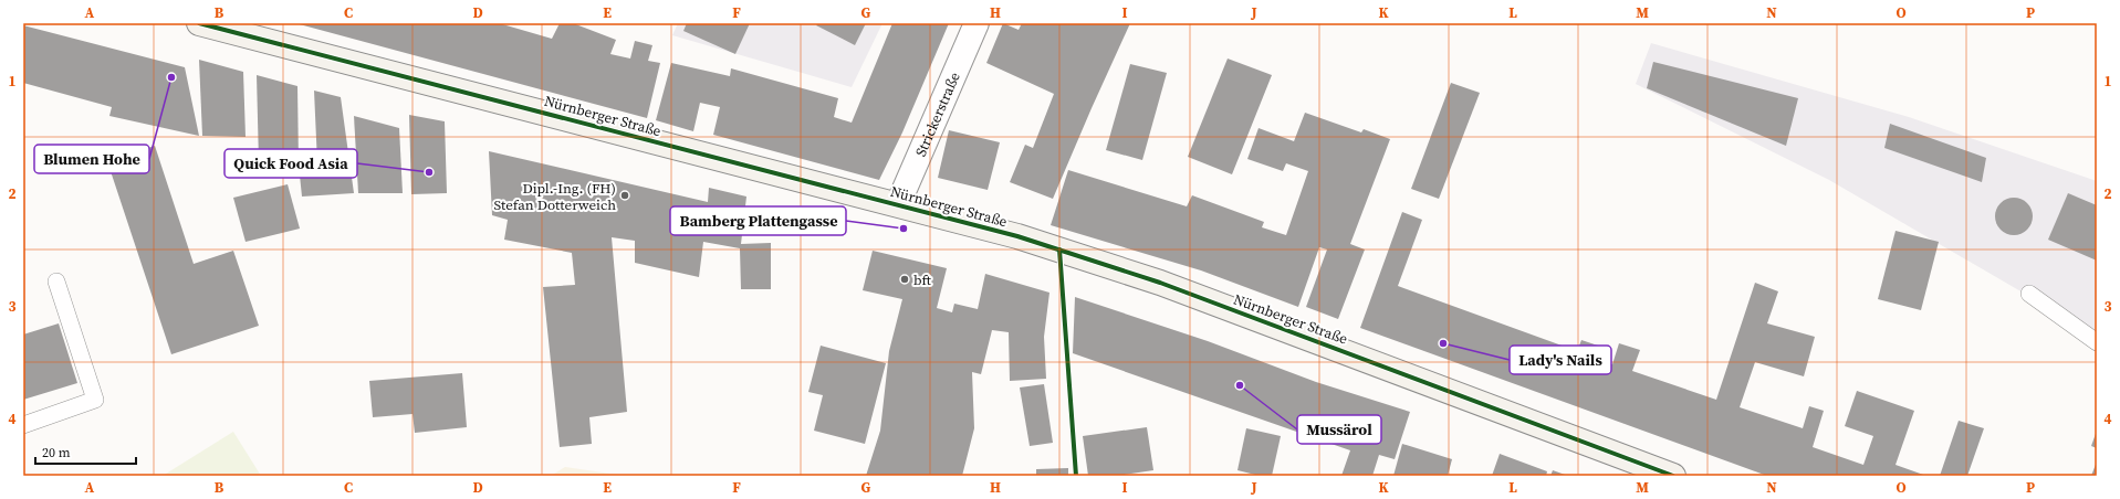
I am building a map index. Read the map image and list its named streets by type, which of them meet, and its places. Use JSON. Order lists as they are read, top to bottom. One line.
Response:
{"streets":{"street":["Strickerstraße","Nürnberger Straße"]},"crossings":[["Strickerstraße","Nürnberger Straße"]],"places":["Blumen Hohe","Quick Food Asia","Dipl.-Ing. (FH) Stefan Dotterweich","Bamberg Plattengasse","bft","Lady's Nails","Mussärol"],"scale_bar":"20 m","grid":{"columns":["A","B","C","D","E","F","G","H","I","J","K","L","M","N","O","P"],"rows":["1","2","3","4"]}}
